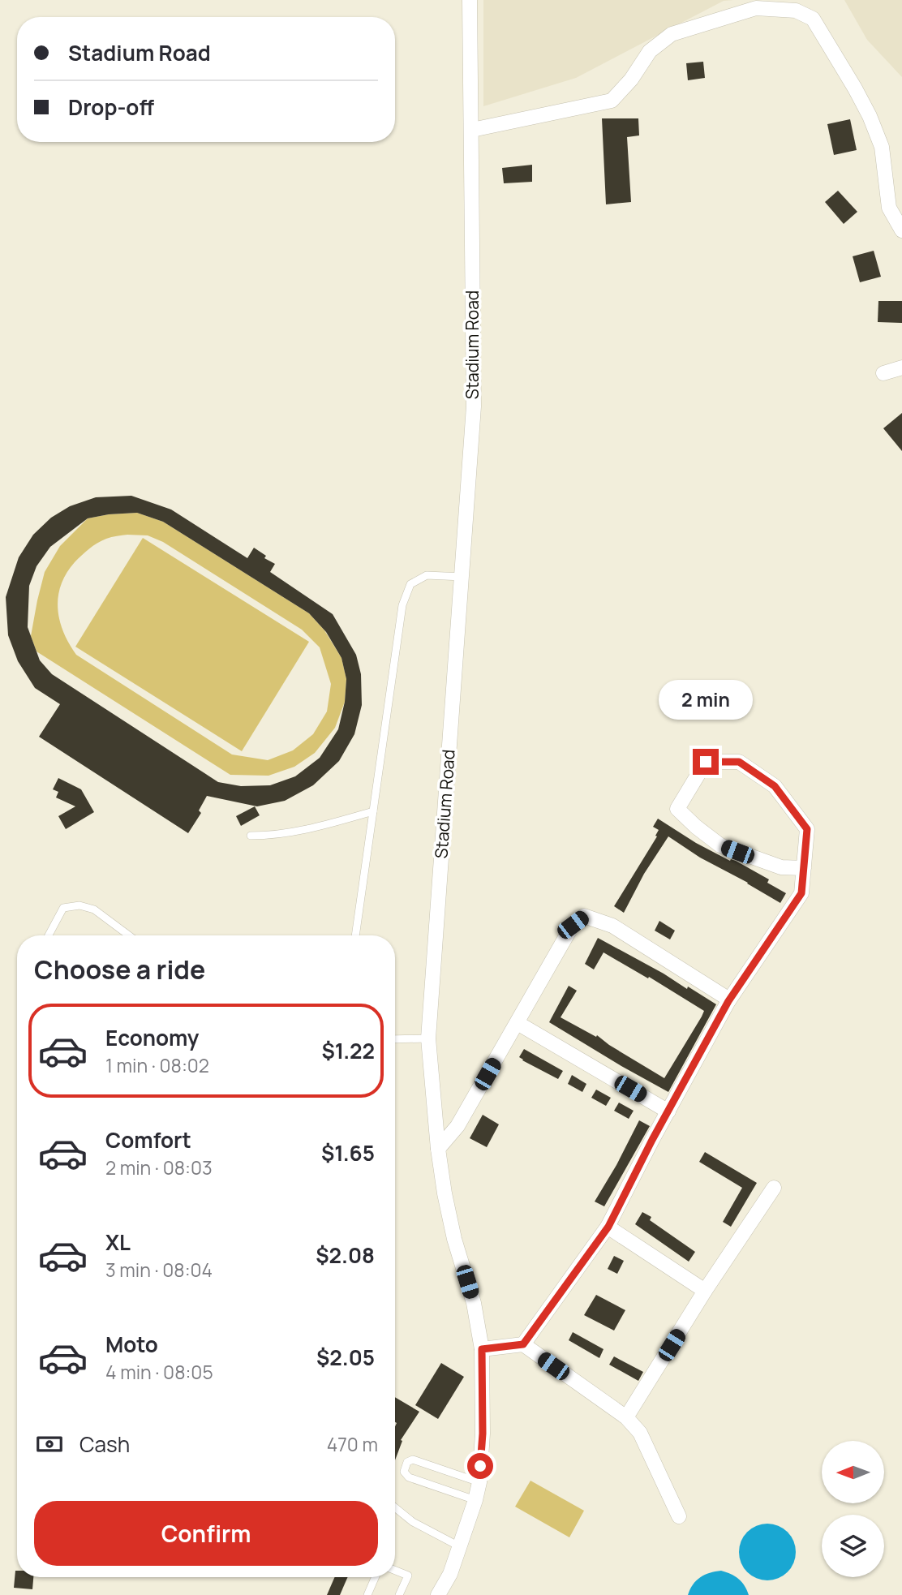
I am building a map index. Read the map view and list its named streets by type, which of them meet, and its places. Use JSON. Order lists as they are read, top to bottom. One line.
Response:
{"streets":{"street":["Stadium Road"]},"north":"left","page":{"banner":["Stadium Road","Drop-off"],"bubble":"2 min","heading":"Choose a ride","list":[{"name":"Economy","note":"1 min · 08:02","value":"$1.22"},{"name":"Comfort","note":"2 min · 08:03","value":"$1.65"},{"name":"XL","note":"3 min · 08:04","value":"$2.08"},{"name":"Moto","note":"4 min · 08:05","value":"$2.05"}],"pay":["Cash","470 m"],"buttons":"Confirm"}}
